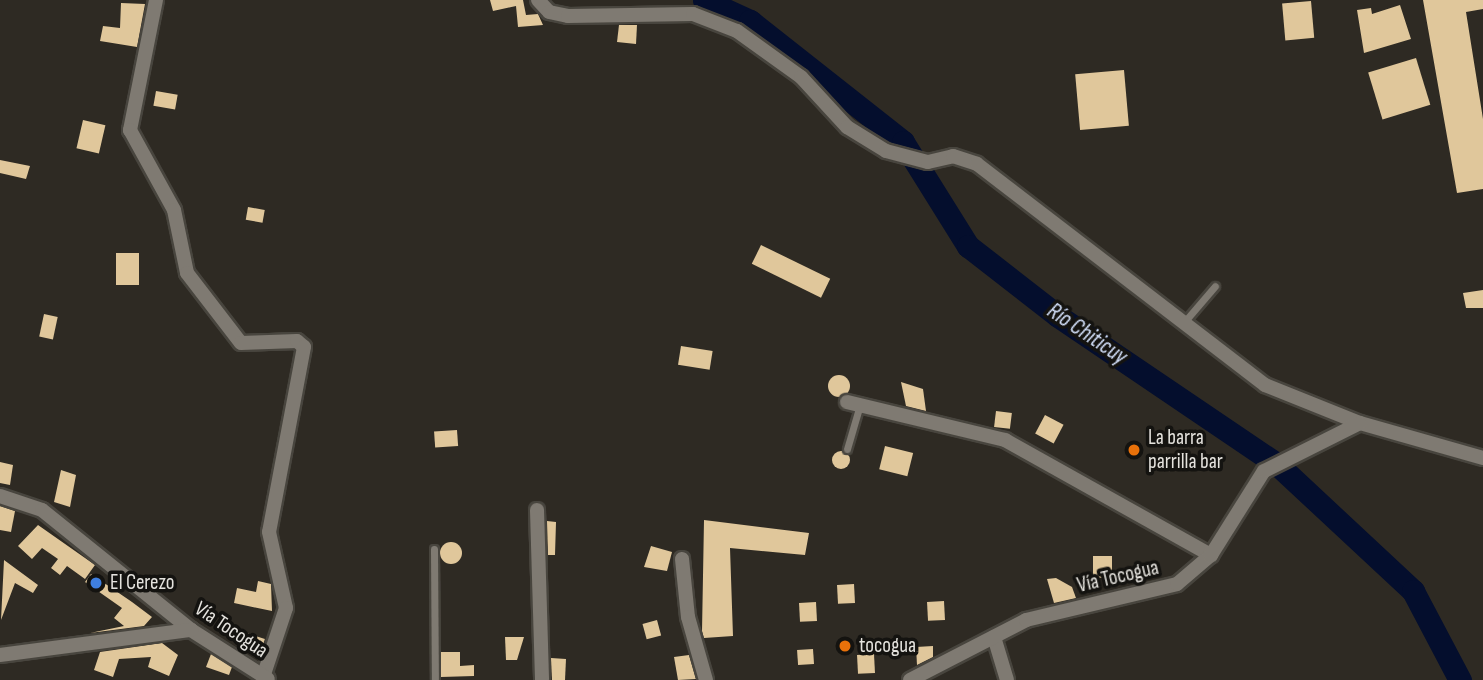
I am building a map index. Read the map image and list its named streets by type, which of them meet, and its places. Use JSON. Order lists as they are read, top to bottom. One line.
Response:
{"streets":{"street":["Vía Tocogua"]},"water":["Río Chiticuy"],"places":["La barra parrilla bar","El Cerezo","tocogua"]}
